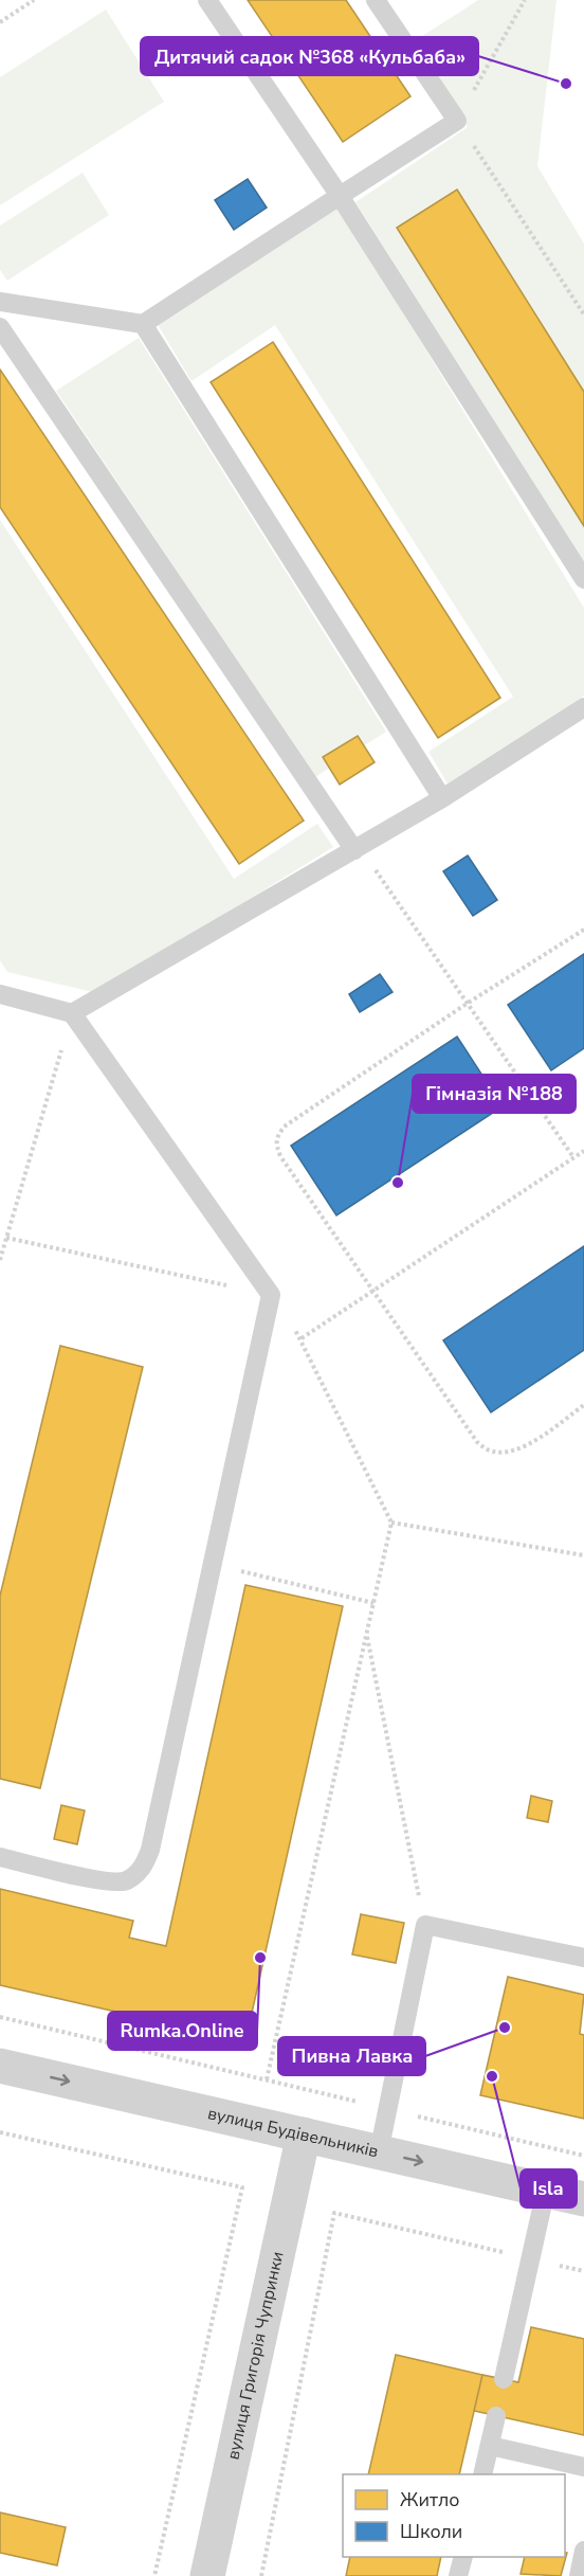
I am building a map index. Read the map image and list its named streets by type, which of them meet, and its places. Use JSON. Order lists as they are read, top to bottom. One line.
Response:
{"streets":{"street":["вулиця Будівельників","вулиця Григорія Чупринки"]},"crossings":[["вулиця Будівельників","вулиця Григорія Чупринки"]],"one_way":["вулиця Будівельників"],"places":["Дитячий садок №368 «Кульбаба»","Гімназія №188","Rumka.Online","Пивна Лавка","Isla"],"legend":["Житло","Школи"]}
